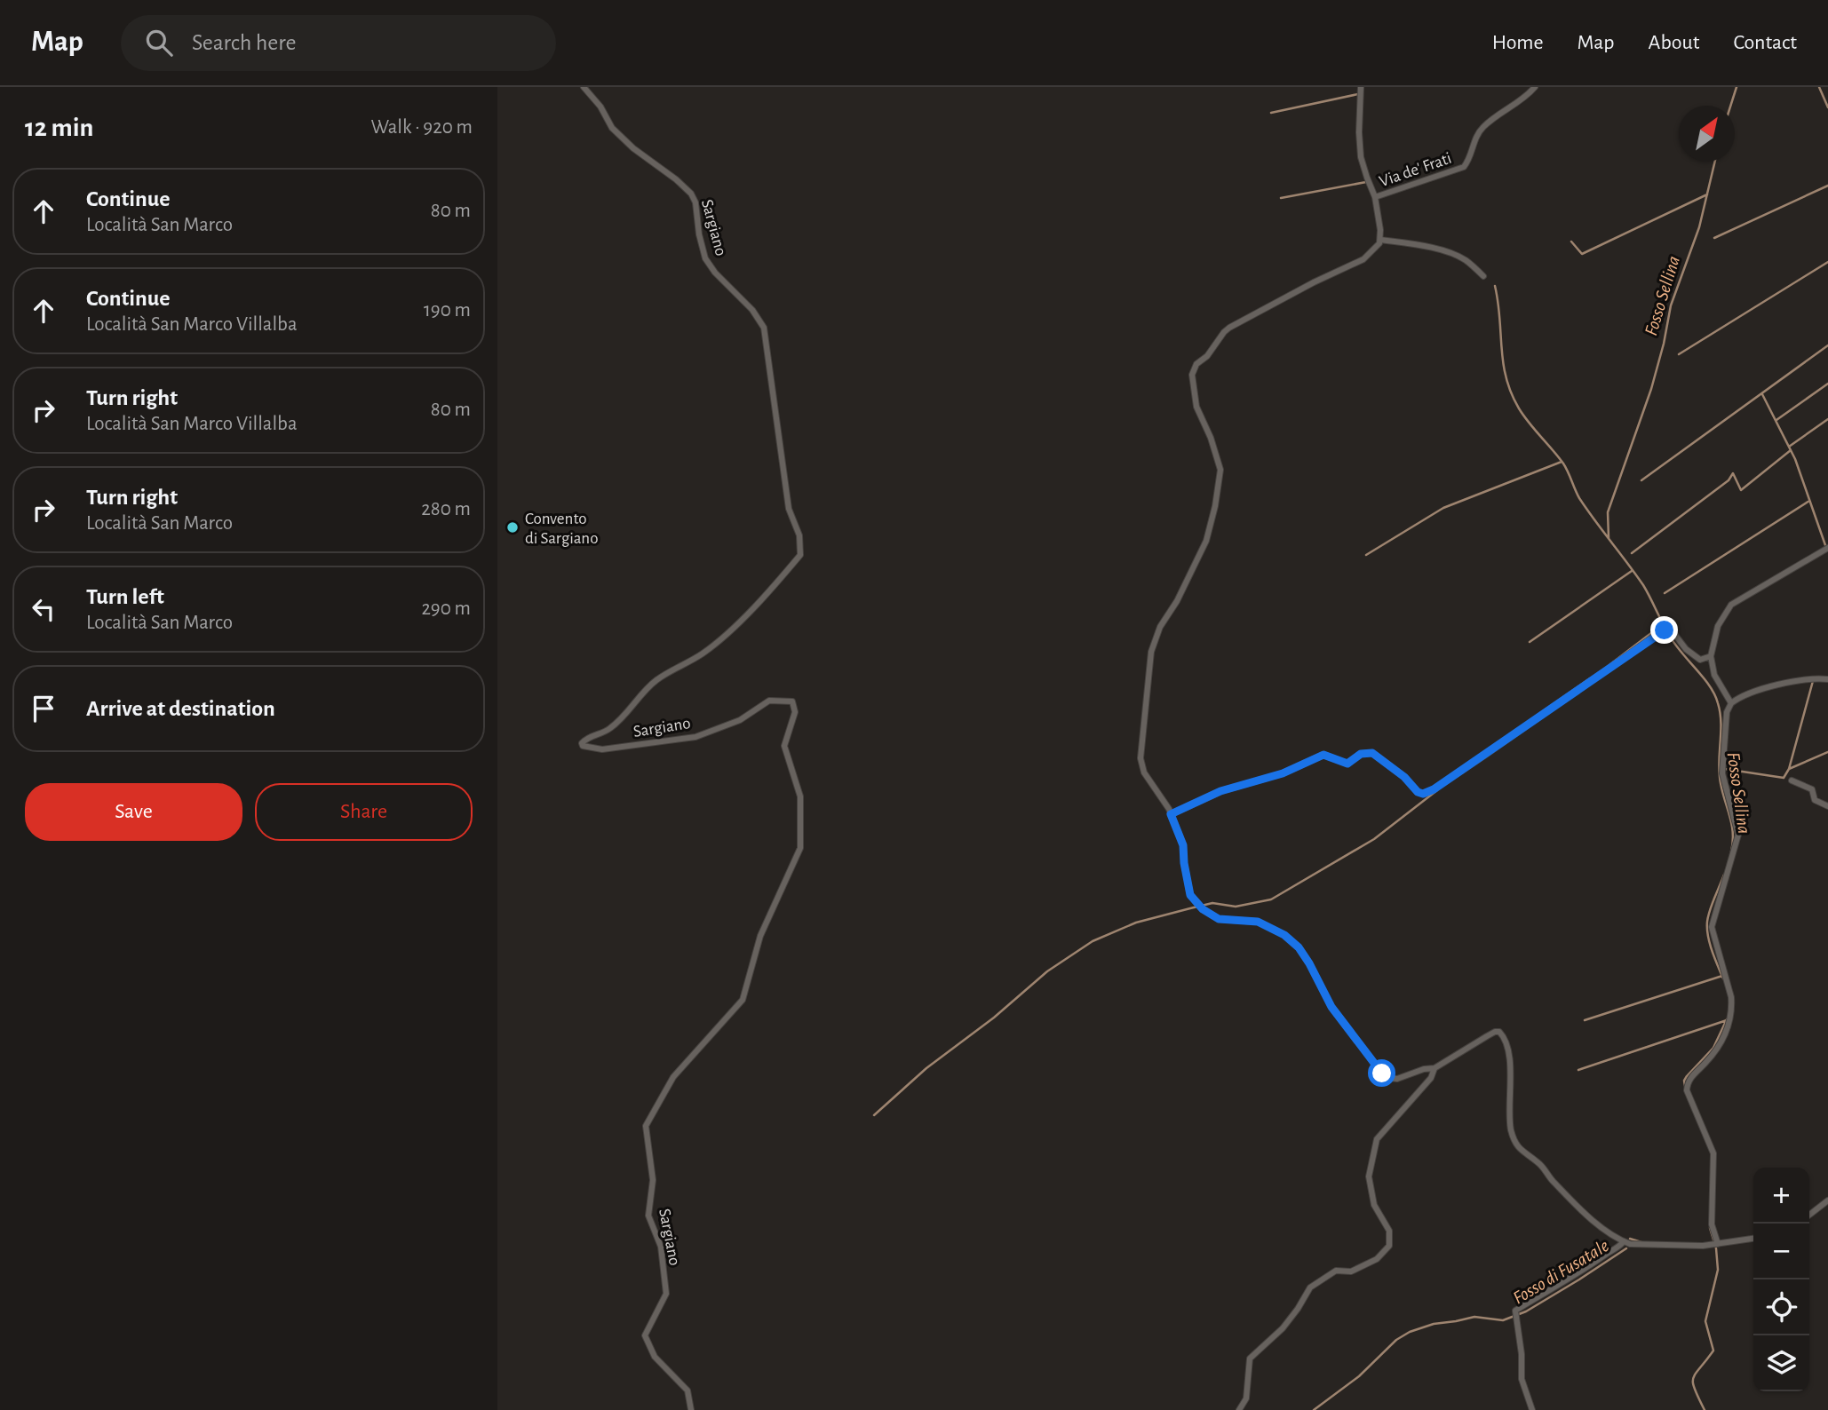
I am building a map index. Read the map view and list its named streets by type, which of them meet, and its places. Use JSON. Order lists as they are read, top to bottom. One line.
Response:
{"streets":{"street":["Via de' Frati","Sargiano"]},"water":["Fosso Sellina","Fosso di Fusatale"],"places":["Convento di Sargiano"],"north":"top right","page":{"header":"Map","search":"Search here","nav":["Home","Map","About","Contact"],"heading":["12 min","Walk · 920 m"],"list":[["Continue","Località San Marco","80 m"],["Continue","Località San Marco Villalba","190 m"],["Turn right","Località San Marco Villalba","80 m"],["Turn right","Località San Marco","280 m"],["Turn left","Località San Marco","290 m"],"Arrive at destination"],"buttons":["Save","Share"],"map_buttons":["+","−"]}}
